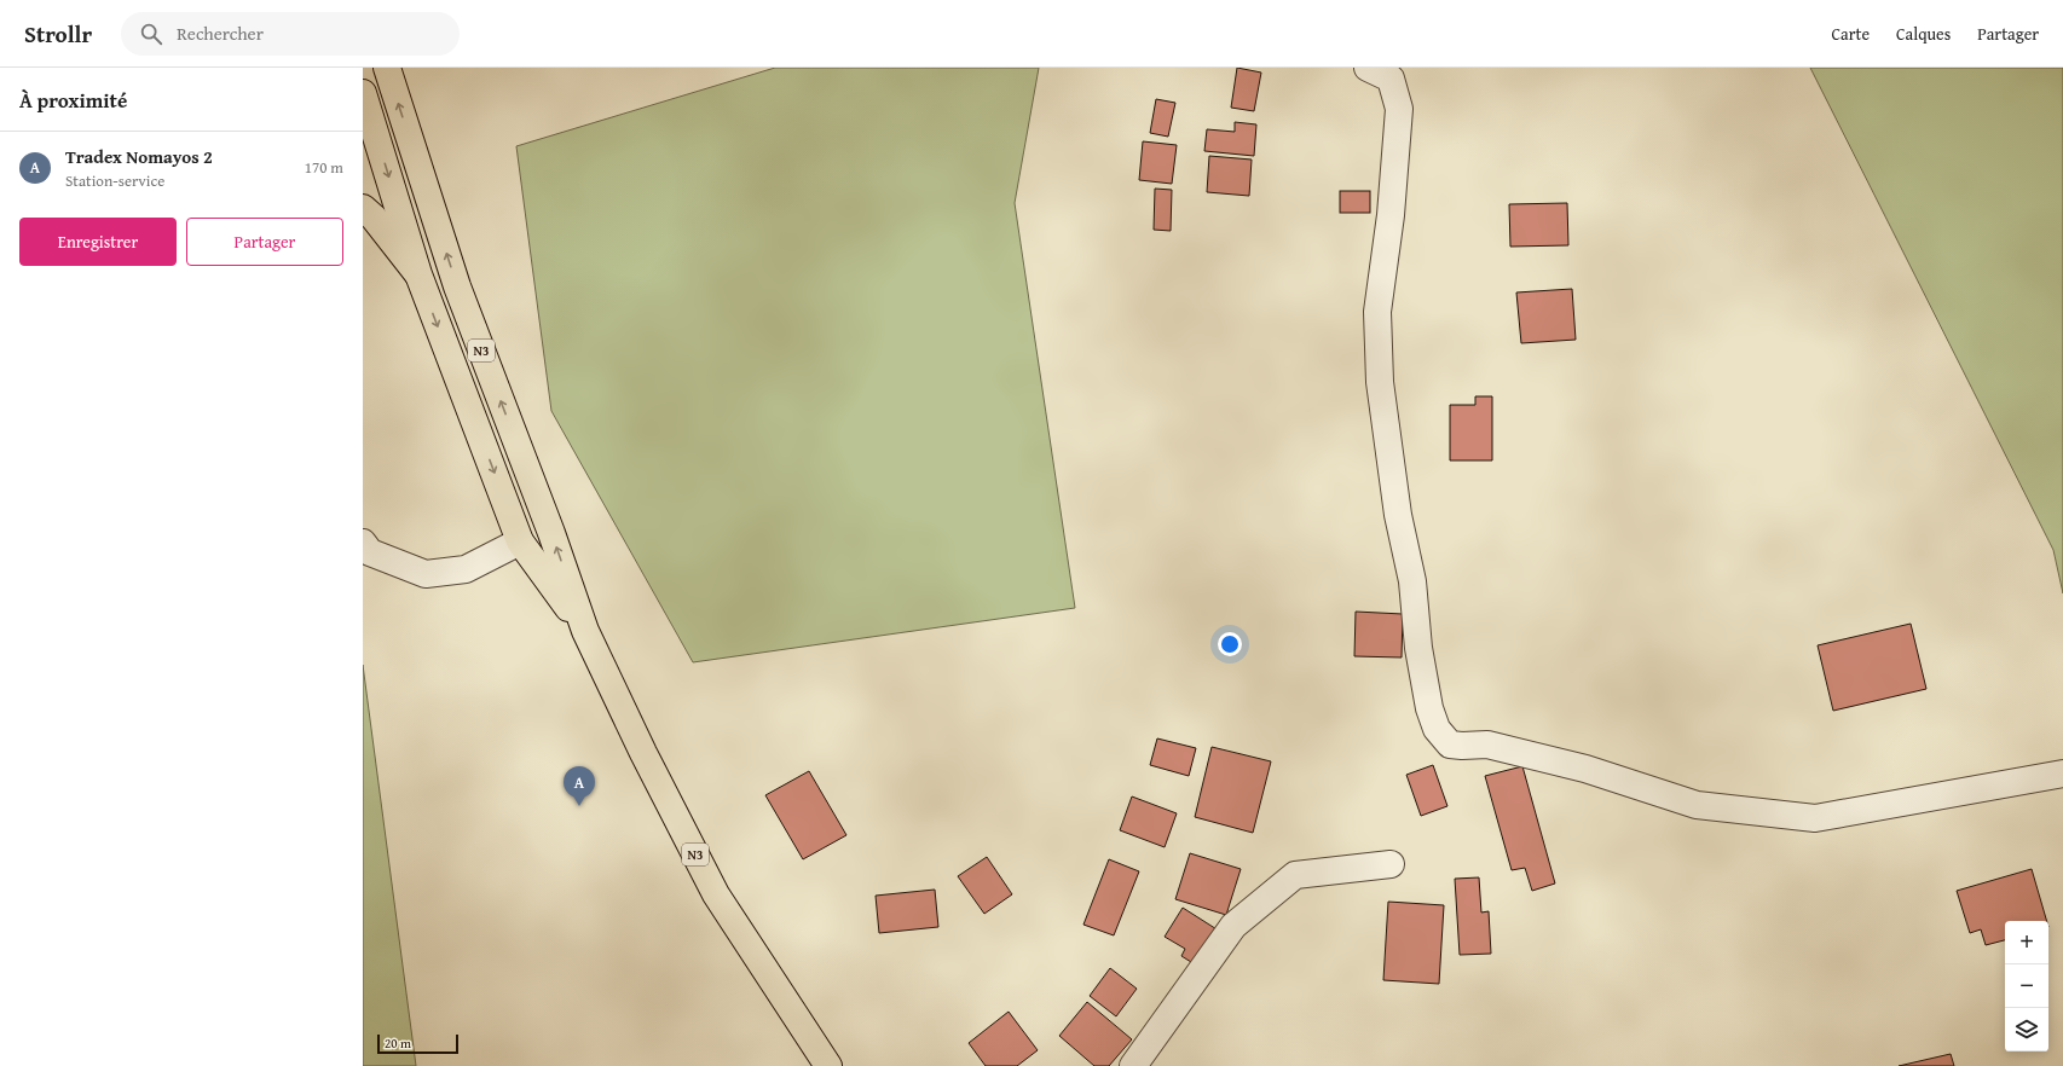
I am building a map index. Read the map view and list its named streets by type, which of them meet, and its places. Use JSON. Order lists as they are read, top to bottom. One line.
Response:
{"streets":{"main road":["N3"]},"scale_bar":"20 m","page":{"header":"Strollr","search":"Rechercher","nav":["Carte","Calques","Partager"],"heading":"À proximité","list":[{"mark":"A","name":"Tradex Nomayos 2","note":"Station-service","value":"170 m"}],"buttons":["Enregistrer","Partager"],"pins":"A","map_buttons":["+","−"],"scale":"20 m"}}
